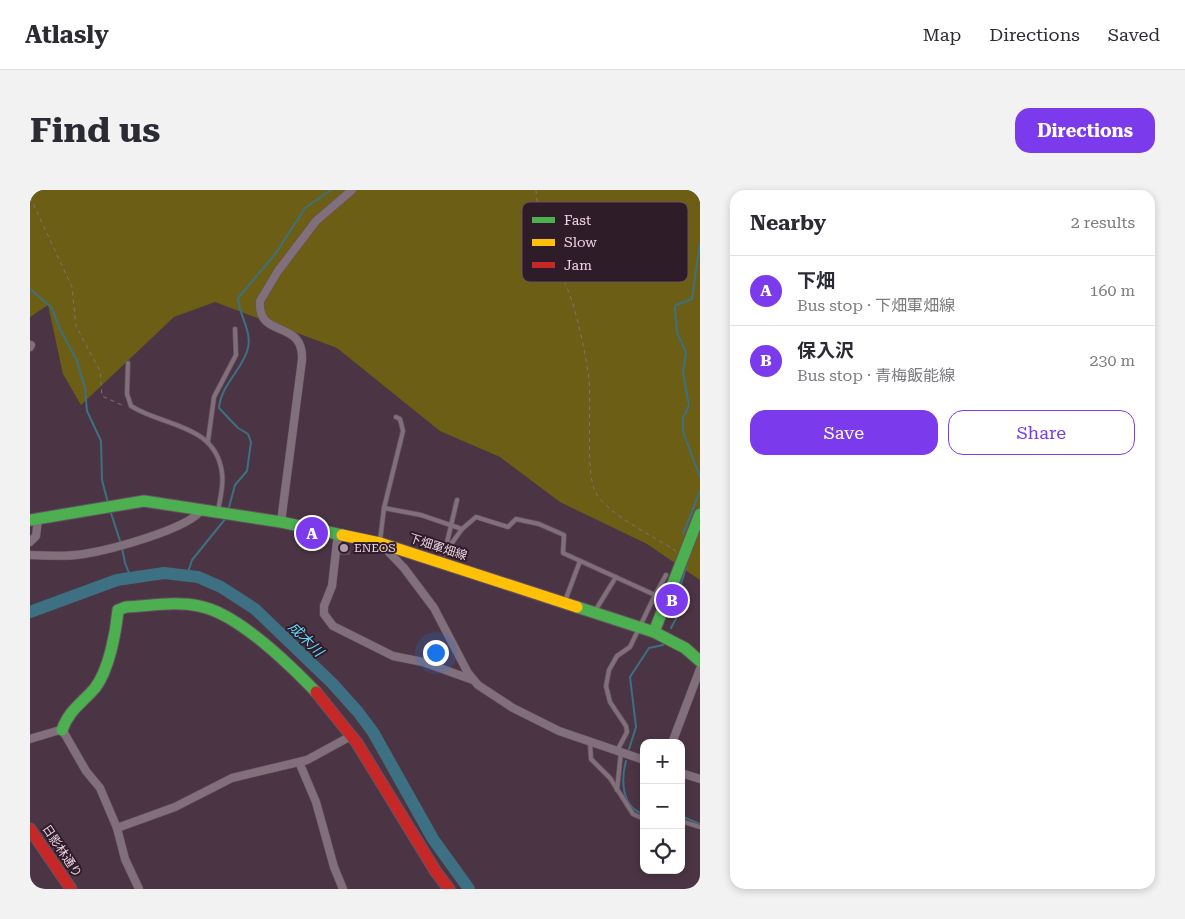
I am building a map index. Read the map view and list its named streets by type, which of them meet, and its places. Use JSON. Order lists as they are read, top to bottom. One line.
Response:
{"streets":{"main road":["下畑軍畑線","日影林通り"]},"water":["成木川"],"places":["ENEOS"],"legend":["Fast","Slow","Jam"],"page":{"header":"Atlasly","nav":["Map","Directions","Saved"],"buttons":["Directions",["Save","Share"]],"title":"Find us","heading":["Nearby","2 results"],"list":[{"mark":"A","name":"下畑","note":"Bus stop · 下畑軍畑線","value":"160 m"},{"mark":"B","name":"保入沢","note":"Bus stop · 青梅飯能線","value":"230 m"}],"pins":["A","B"],"map_buttons":["+","−"]}}
